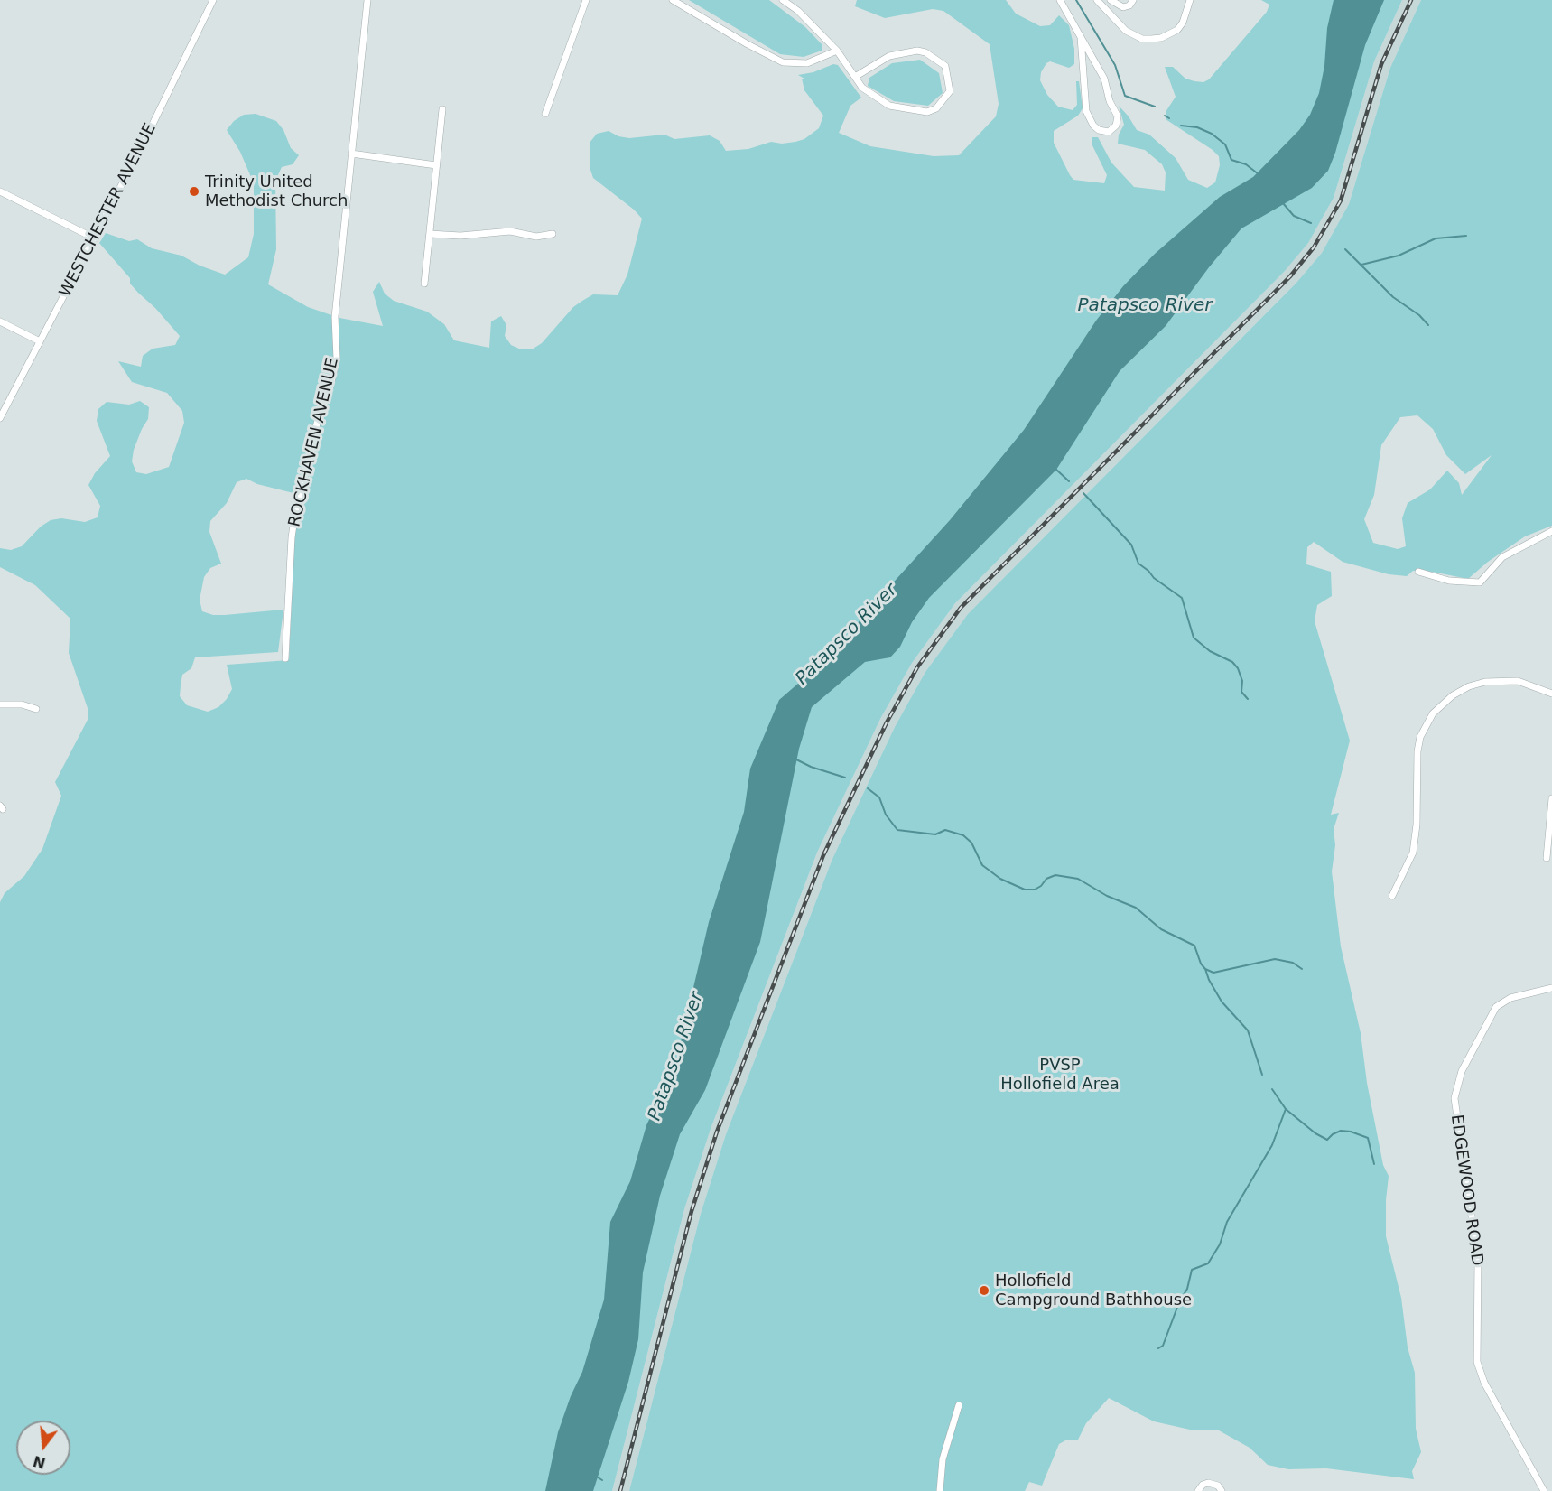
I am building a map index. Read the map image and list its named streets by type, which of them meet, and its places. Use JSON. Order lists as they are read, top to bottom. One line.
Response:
{"streets":{"street":["WESTCHESTER AVENUE","ROCKHAVEN AVENUE","EDGEWOOD ROAD"]},"water":["Patapsco River"],"parks":["PVSP Hollofield Area"],"places":["Trinity United Methodist Church","Hollofield Campground Bathhouse"],"north":"bottom"}
